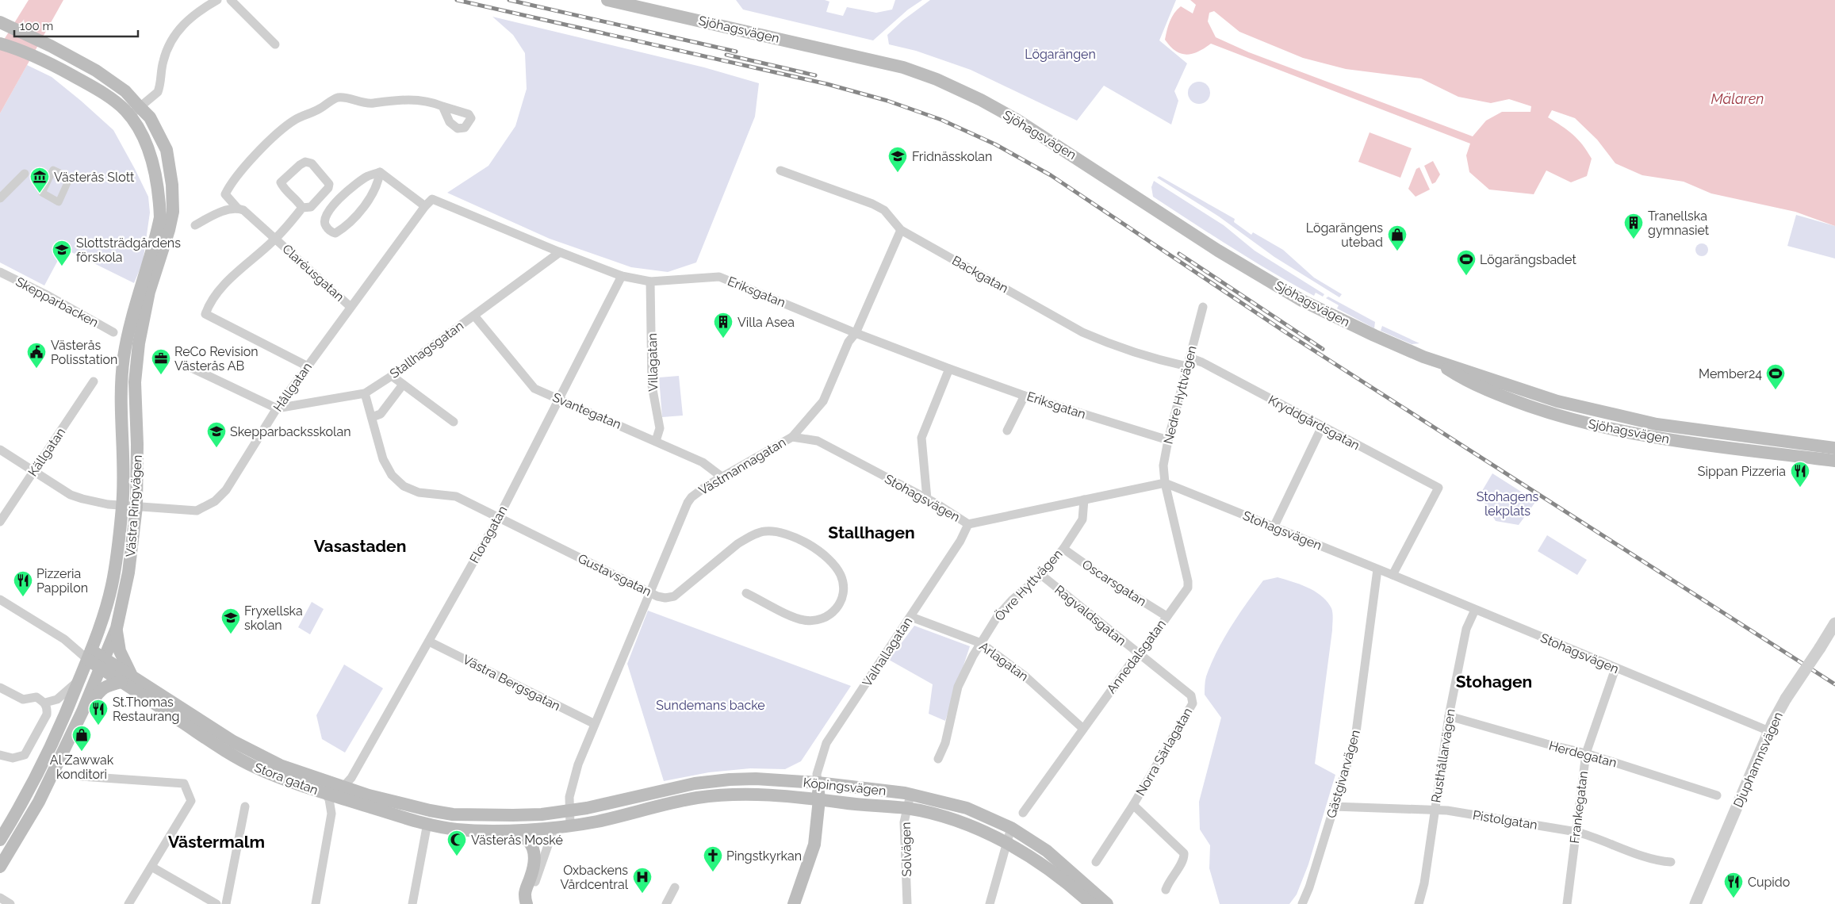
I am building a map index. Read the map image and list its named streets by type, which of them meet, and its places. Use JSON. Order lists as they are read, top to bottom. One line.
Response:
{"streets":{"main road":["Sjöhagsvägen","Västra Ringvägen","Stora gatan","Köpingsvägen"],"street":["Claréusgatan","Backgatan","Eriksgatan","Skepparbacken","Stallhagsgatan","Villagatan","Hållgatan","Nedre Hyttvägen","Svantegatan","Kryddgårdsgatan","Källgatan","Västmannagatan","Stohagsvägen","Floragatan","Gustavsgatan","Oscarsgatan","Övre Hyttvägen","Ragvaldsgatan","Valhallagatan","Annedalsgatan","Arlagatan","Västra Bergsgatan","Norra Särlagatan","Herdegatan","Rusthållarvägen","Djuphamnsvägen","Gästgivarvägen","Frankegatan","Pistolgatan","Solvägen"]},"crossings":[["Claréusgatan","Hållgatan"],["Backgatan","Nedre Hyttvägen"],["Backgatan","Kryddgårdsgatan"],["Backgatan","Västmannagatan"],["Eriksgatan","Stallhagsgatan"],["Eriksgatan","Villagatan"],["Eriksgatan","Hållgatan"],["Eriksgatan","Nedre Hyttvägen"],["Eriksgatan","Västmannagatan"],["Eriksgatan","Floragatan"],["Stallhagsgatan","Hållgatan"],["Stallhagsgatan","Svantegatan"],["Stallhagsgatan","Gustavsgatan"],["Villagatan","Svantegatan"],["Hållgatan","Källgatan"],["Hållgatan","Västra Ringvägen"],["Nedre Hyttvägen","Kryddgårdsgatan"],["Nedre Hyttvägen","Stohagsvägen"],["Nedre Hyttvägen","Annedalsgatan"],["Svantegatan","Västmannagatan"],["Svantegatan","Floragatan"],["Kryddgårdsgatan","Stohagsvägen"],["Västmannagatan","Stohagsvägen"],["Västmannagatan","Gustavsgatan"],["Västmannagatan","Västra Bergsgatan"],["Västmannagatan","Köpingsvägen"],["Stohagsvägen","Övre Hyttvägen"],["Stohagsvägen","Valhallagatan"],["Stohagsvägen","Annedalsgatan"],["Stohagsvägen","Rusthållarvägen"],["Stohagsvägen","Djuphamnsvägen"],["Stohagsvägen","Gästgivarvägen"],["Stohagsvägen","Frankegatan"],["Västra Ringvägen","Stora gatan"],["Floragatan","Gustavsgatan"],["Floragatan","Västra Bergsgatan"],["Floragatan","Stora gatan"],["Oscarsgatan","Övre Hyttvägen"],["Oscarsgatan","Annedalsgatan"],["Övre Hyttvägen","Ragvaldsgatan"],["Övre Hyttvägen","Arlagatan"],["Ragvaldsgatan","Annedalsgatan"],["Ragvaldsgatan","Norra Särlagatan"],["Valhallagatan","Arlagatan"],["Valhallagatan","Köpingsvägen"],["Annedalsgatan","Arlagatan"],["Annedalsgatan","Norra Särlagatan"],["Herdegatan","Rusthållarvägen"],["Herdegatan","Frankegatan"],["Rusthållarvägen","Pistolgatan"],["Gästgivarvägen","Pistolgatan"],["Stora gatan","Köpingsvägen"],["Köpingsvägen","Solvägen"],["Frankegatan","Pistolgatan"]],"districts":["Stallhagen","Vasastaden","Stohagen","Västermalm"],"water":["Mälaren"],"parks":["Lögarängen","Stohagens lekplats","Sundemans backe"],"places":{"school or university":["Fridnässkolan","Slottsträdgårdens förskola","Skepparbacksskolan","Fryxellska skolan"],"museum":["Västerås Slott"],"building":["Tranellska gymnasiet","Villa Asea"],"shop":["Lögarängens utebad","Al Zawwak konditori"],"sports":["Lögarängsbadet","Member24"],"public building":["Västerås Polisstation"],"office":["ReCo Revision Västerås AB"],"restaurant":["Sippan Pizzeria","Pizzeria Pappilon","St.Thomas Restaurang","Cupido"],"mosque":["Västerås Moské"],"church":["Pingstkyrkan"],"hospital":["Oxbackens Vårdcentral"]},"scale_bar":"100 m"}
